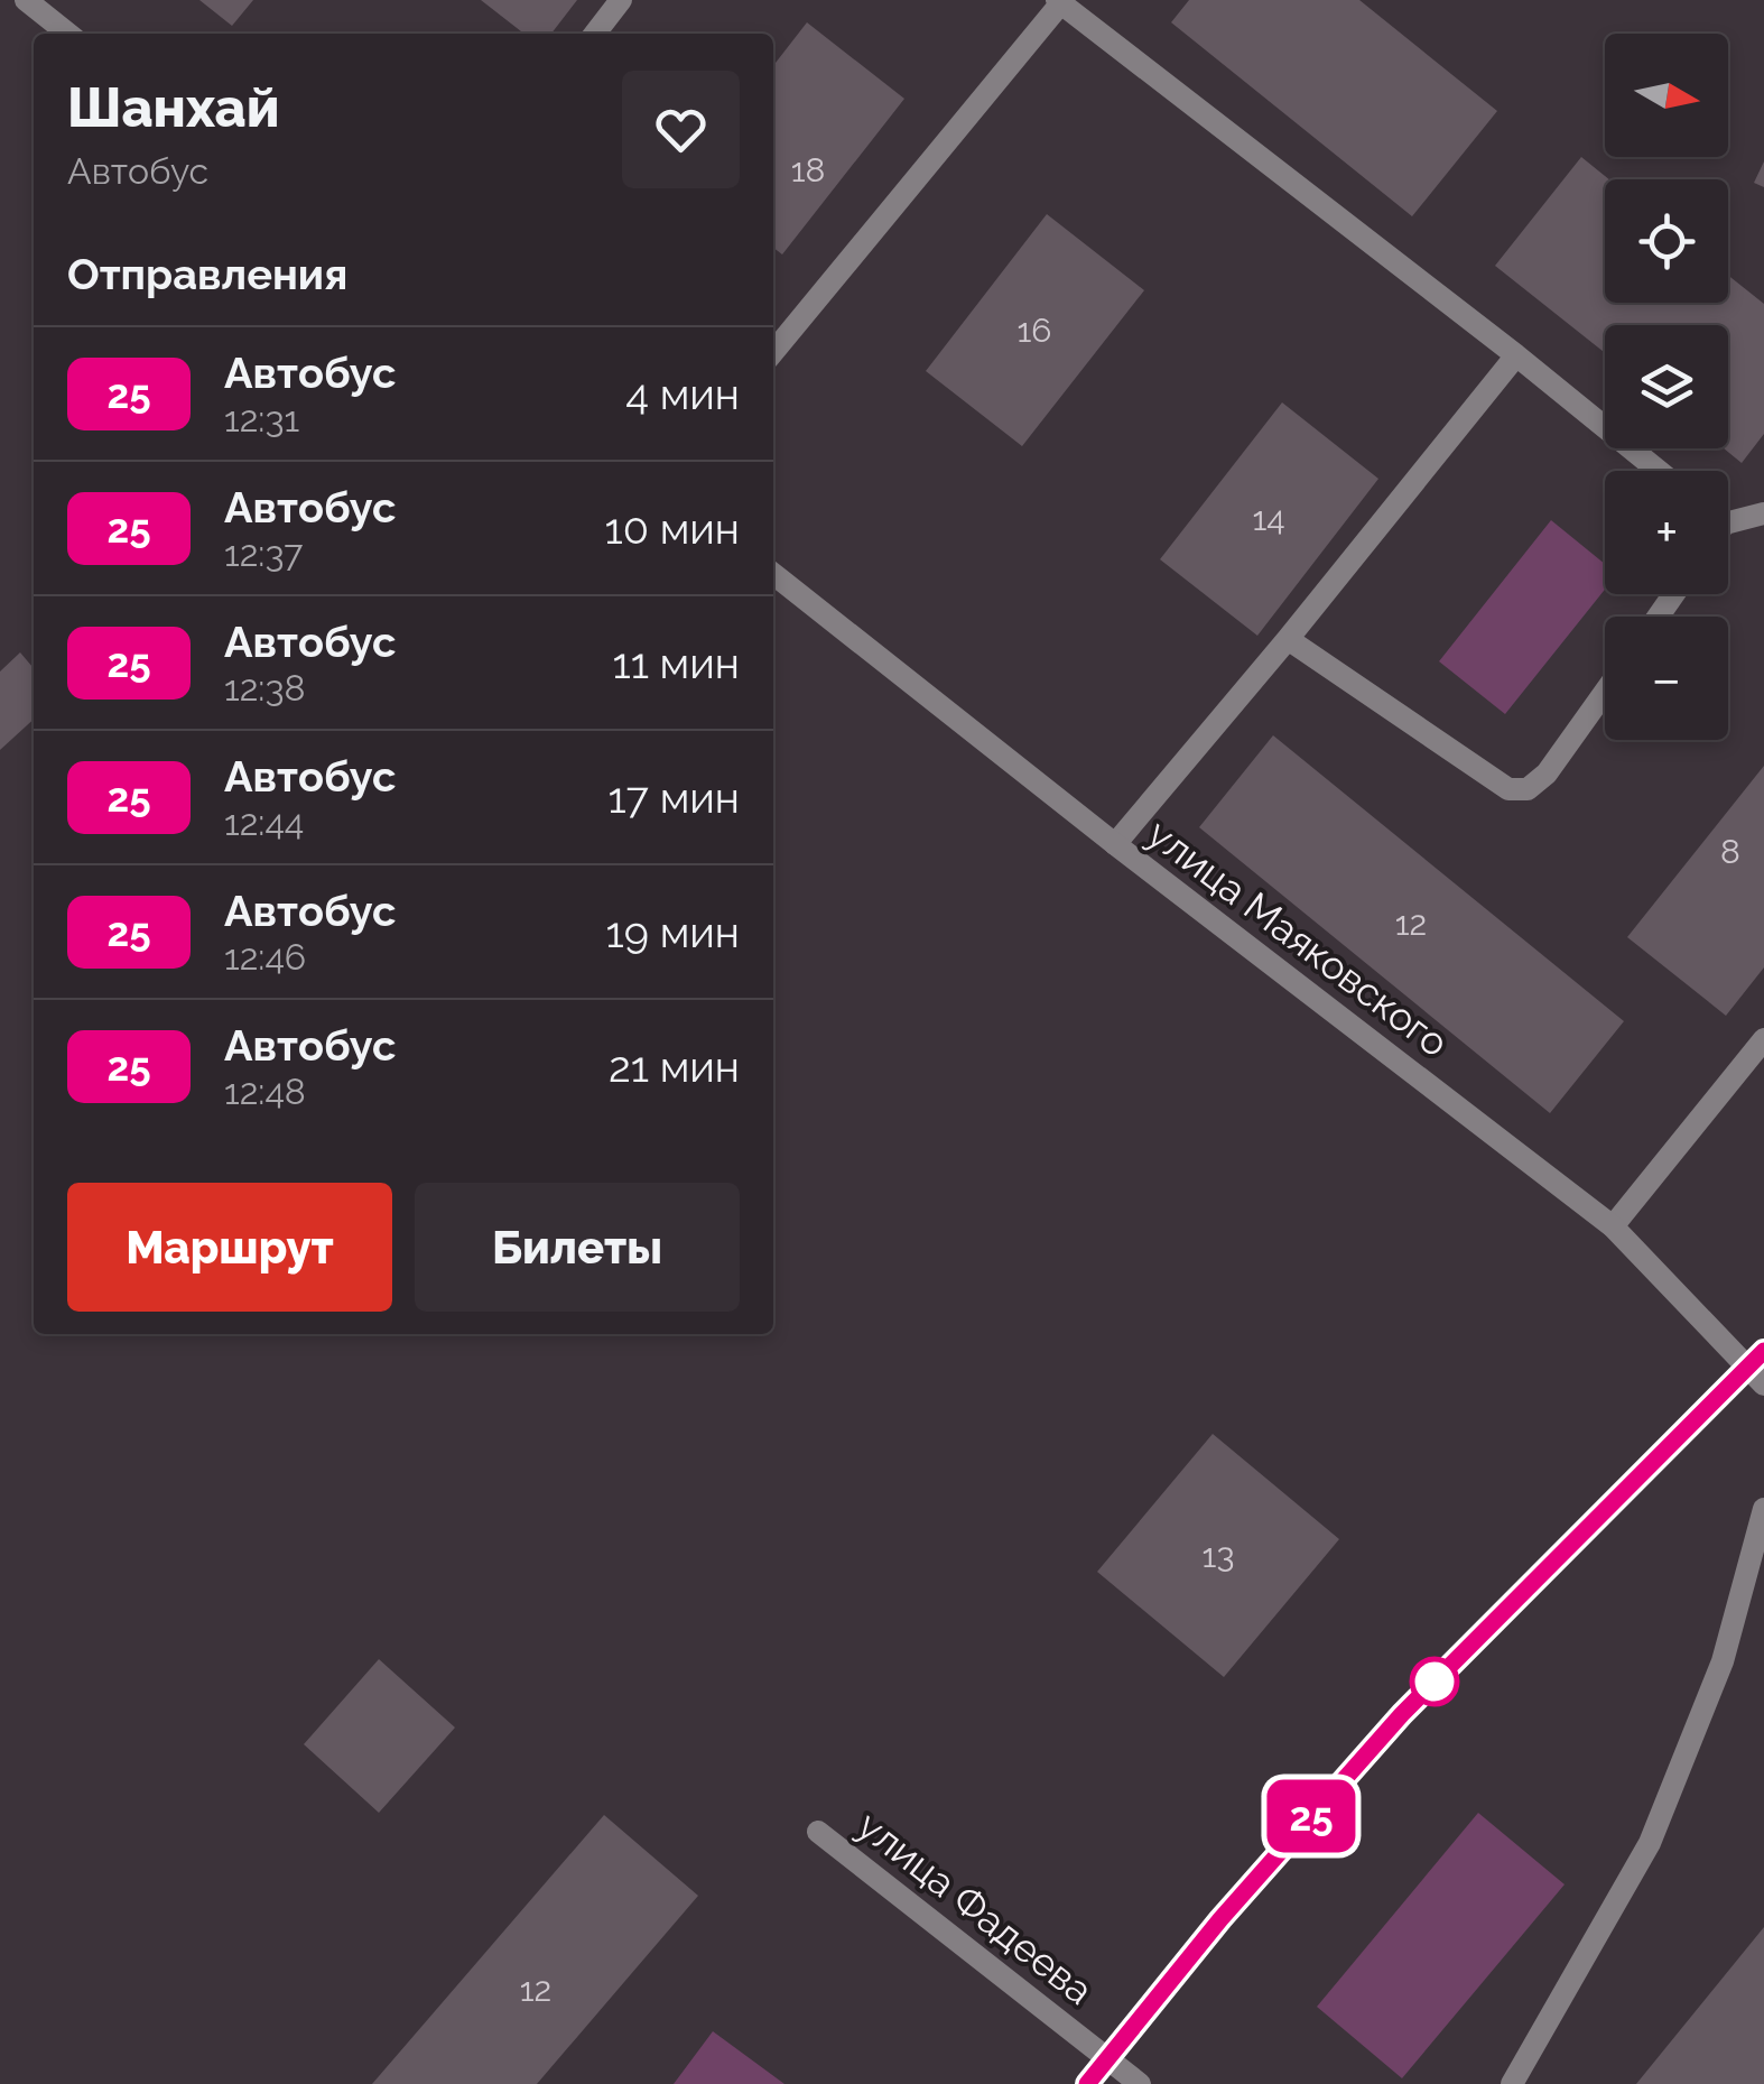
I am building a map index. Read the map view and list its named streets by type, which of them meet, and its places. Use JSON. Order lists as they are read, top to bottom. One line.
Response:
{"streets":{"street":["улица Маяковского","улица Фадеева"]},"lines":["bus line 25"],"house_numbers":["18","16","14","8","12","13","12"],"north":"right","page":{"on_map":"25","map_buttons":["+","−"],"heading":[["Шанхай","Автобус"],"Отправления"],"list":[{"mark":"25","name":"Автобус","note":"12:31","value":"4 мин"},{"mark":"25","name":"Автобус","note":"12:37","value":"10 мин"},{"mark":"25","name":"Автобус","note":"12:38","value":"11 мин"},{"mark":"25","name":"Автобус","note":"12:44","value":"17 мин"},{"mark":"25","name":"Автобус","note":"12:46","value":"19 мин"},{"mark":"25","name":"Автобус","note":"12:48","value":"21 мин"}],"buttons":["Маршрут","Билеты"]}}
